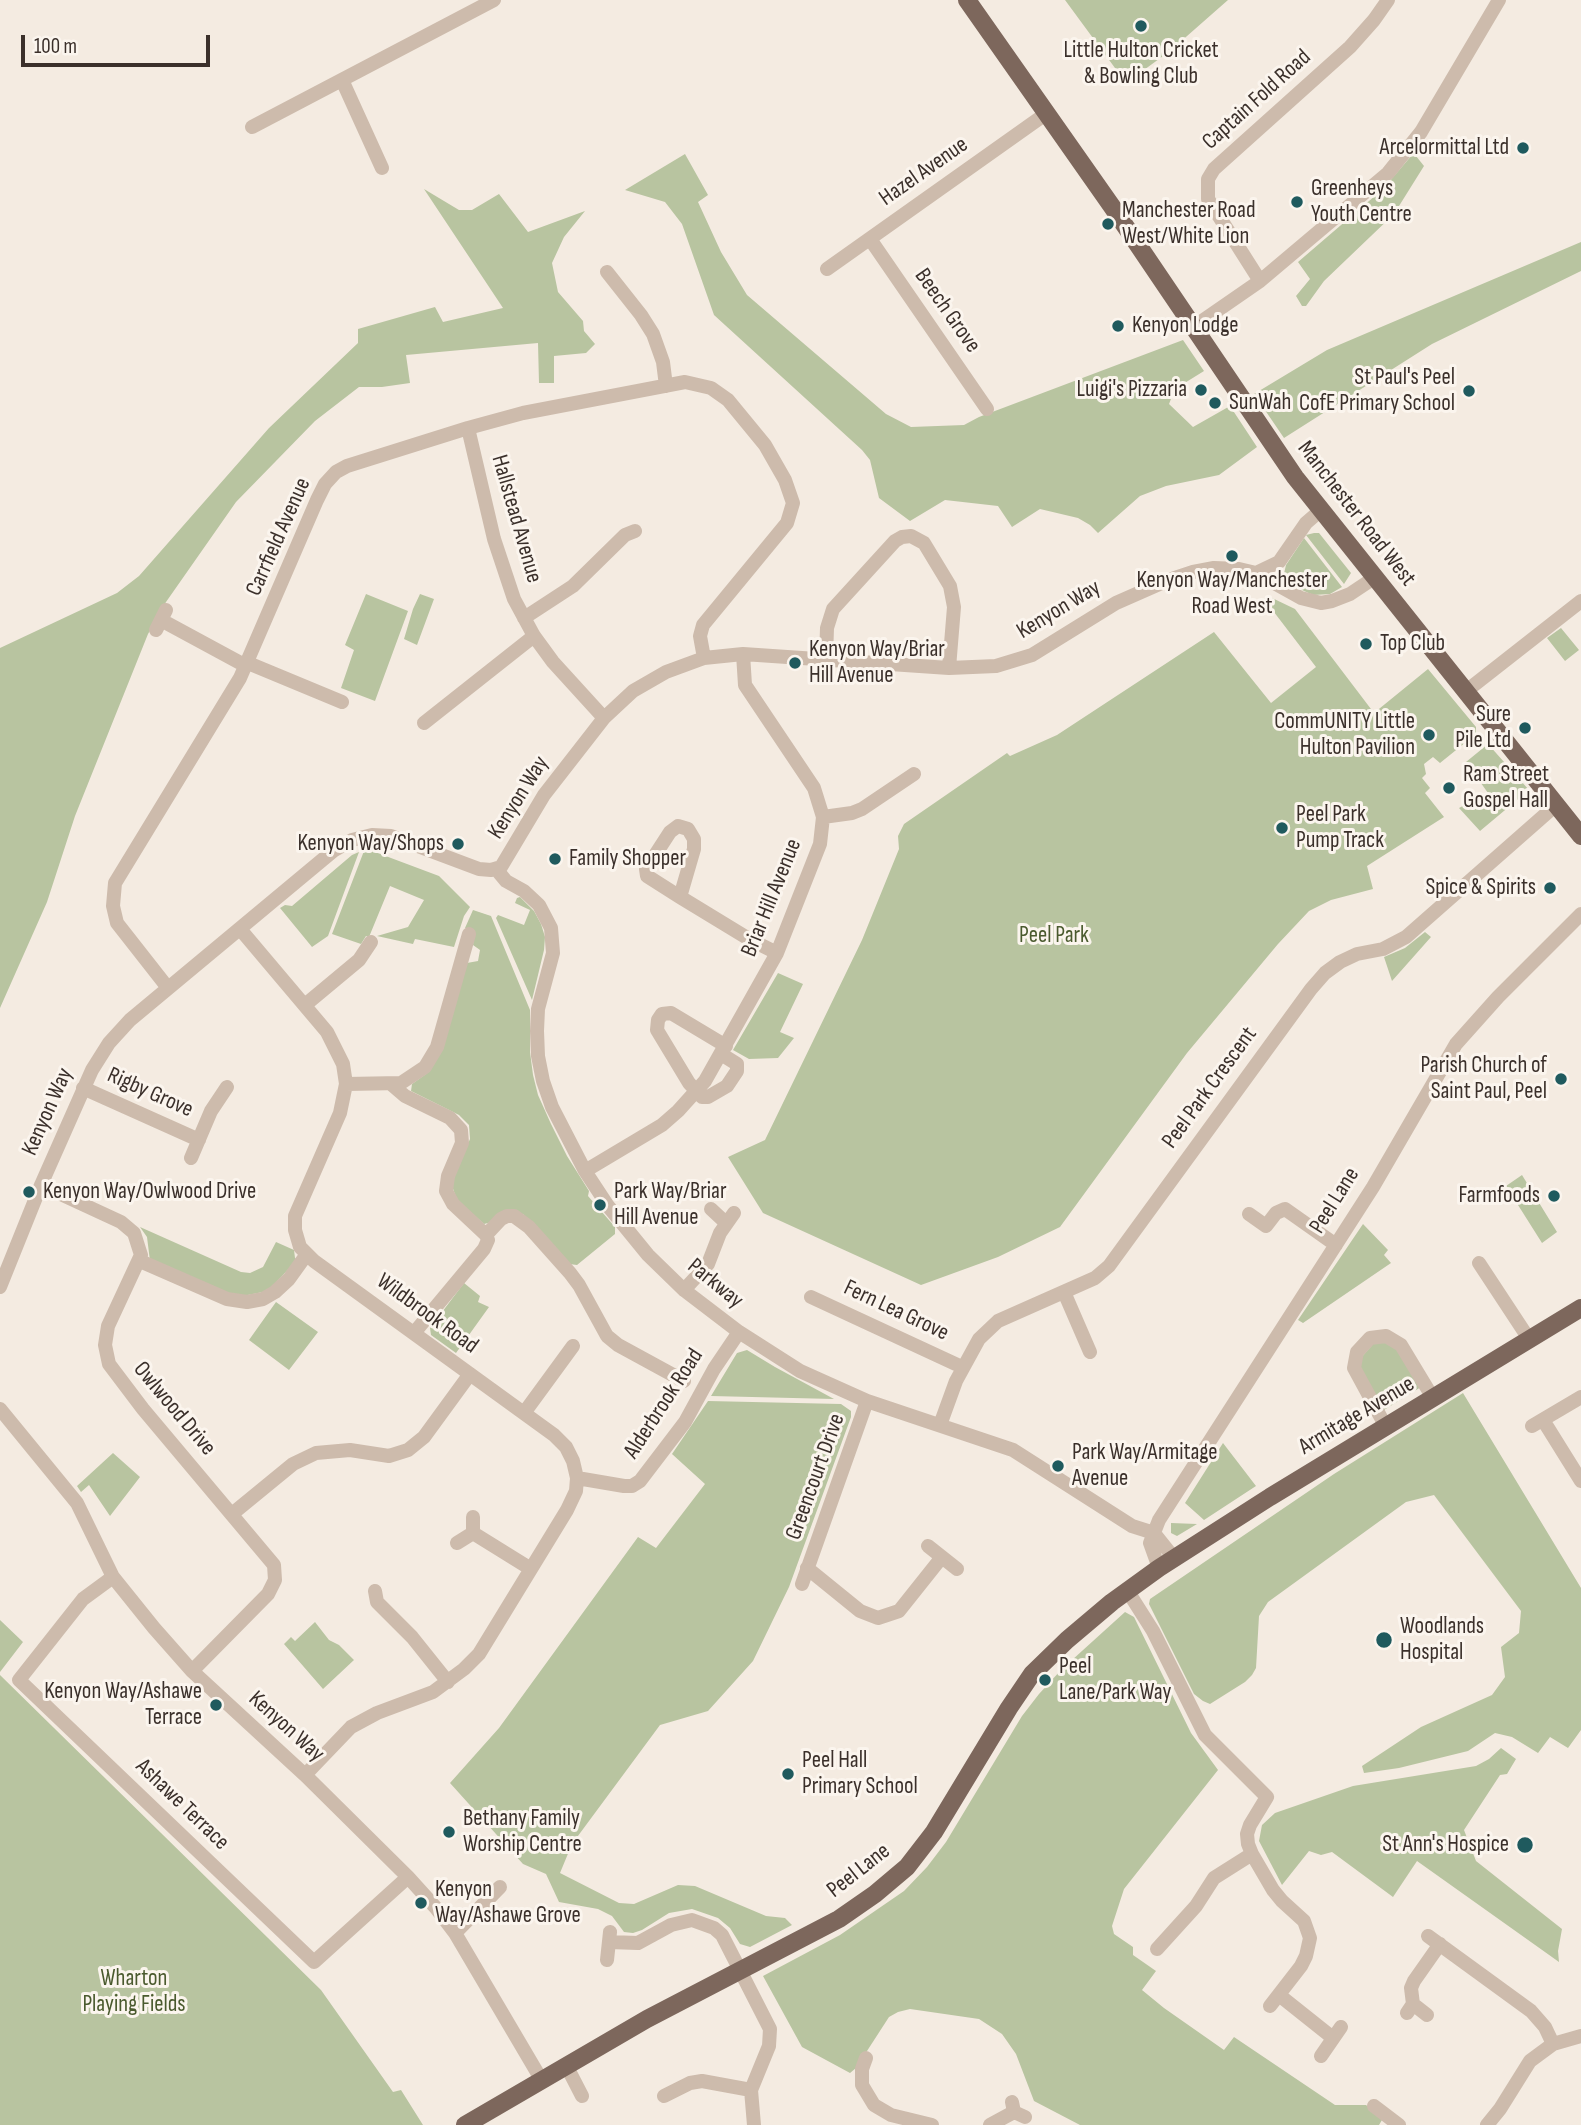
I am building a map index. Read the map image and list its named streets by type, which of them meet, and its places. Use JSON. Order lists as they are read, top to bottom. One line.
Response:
{"streets":{"main road":["Manchester Road West","Peel Lane","Armitage Avenue"],"street":["Captain Fold Road","Hazel Avenue","Beech Grove","Hallstead Avenue","Carrfield Avenue","Kenyon Way","Briar Hill Avenue","Peel Park Crescent","Rigby Grove","Parkway","Fern Lea Grove","Wildbrook Road","Alderbrook Road","Owlwood Drive","Greencourt Drive","Ashawe Terrace"]},"crossings":[["Hazel Avenue","Beech Grove"],["Hazel Avenue","Manchester Road West"],["Manchester Road West","Kenyon Way"],["Manchester Road West","Peel Park Crescent"],["Hallstead Avenue","Carrfield Avenue"],["Hallstead Avenue","Kenyon Way"],["Carrfield Avenue","Kenyon Way"],["Kenyon Way","Briar Hill Avenue"],["Kenyon Way","Rigby Grove"],["Kenyon Way","Peel Lane"],["Kenyon Way","Parkway"],["Kenyon Way","Owlwood Drive"],["Kenyon Way","Ashawe Terrace"],["Briar Hill Avenue","Parkway"],["Peel Park Crescent","Parkway"],["Peel Park Crescent","Fern Lea Grove"],["Peel Lane","Parkway"],["Peel Lane","Armitage Avenue"],["Parkway","Alderbrook Road"],["Parkway","Greencourt Drive"],["Wildbrook Road","Alderbrook Road"]],"parks":["Peel Park","Wharton Playing Fields"],"places":["Little Hulton Cricket & Bowling Club","Arcelormittal Ltd","Greenheys Youth Centre","Manchester Road West/White Lion","Kenyon Lodge","Luigi's Pizzaria","St Paul's Peel CofE Primary School","SunWah","Kenyon Way/Manchester Road West","Top Club","Kenyon Way/Briar Hill Avenue","Sure Pile Ltd","CommUNITY Little Hulton Pavilion","Ram Street Gospel Hall","Peel Park Pump Track","Kenyon Way/Shops","Family Shopper","Spice & Spirits","Parish Church of Saint Paul, Peel","Kenyon Way/Owlwood Drive","Farmfoods","Park Way/Briar Hill Avenue","Park Way/Armitage Avenue","Woodlands Hospital","Peel Lane/Park Way","Kenyon Way/Ashawe Terrace","Peel Hall Primary School","Bethany Family Worship Centre","St Ann's Hospice","Kenyon Way/Ashawe Grove"],"scale_bar":"100 m"}
